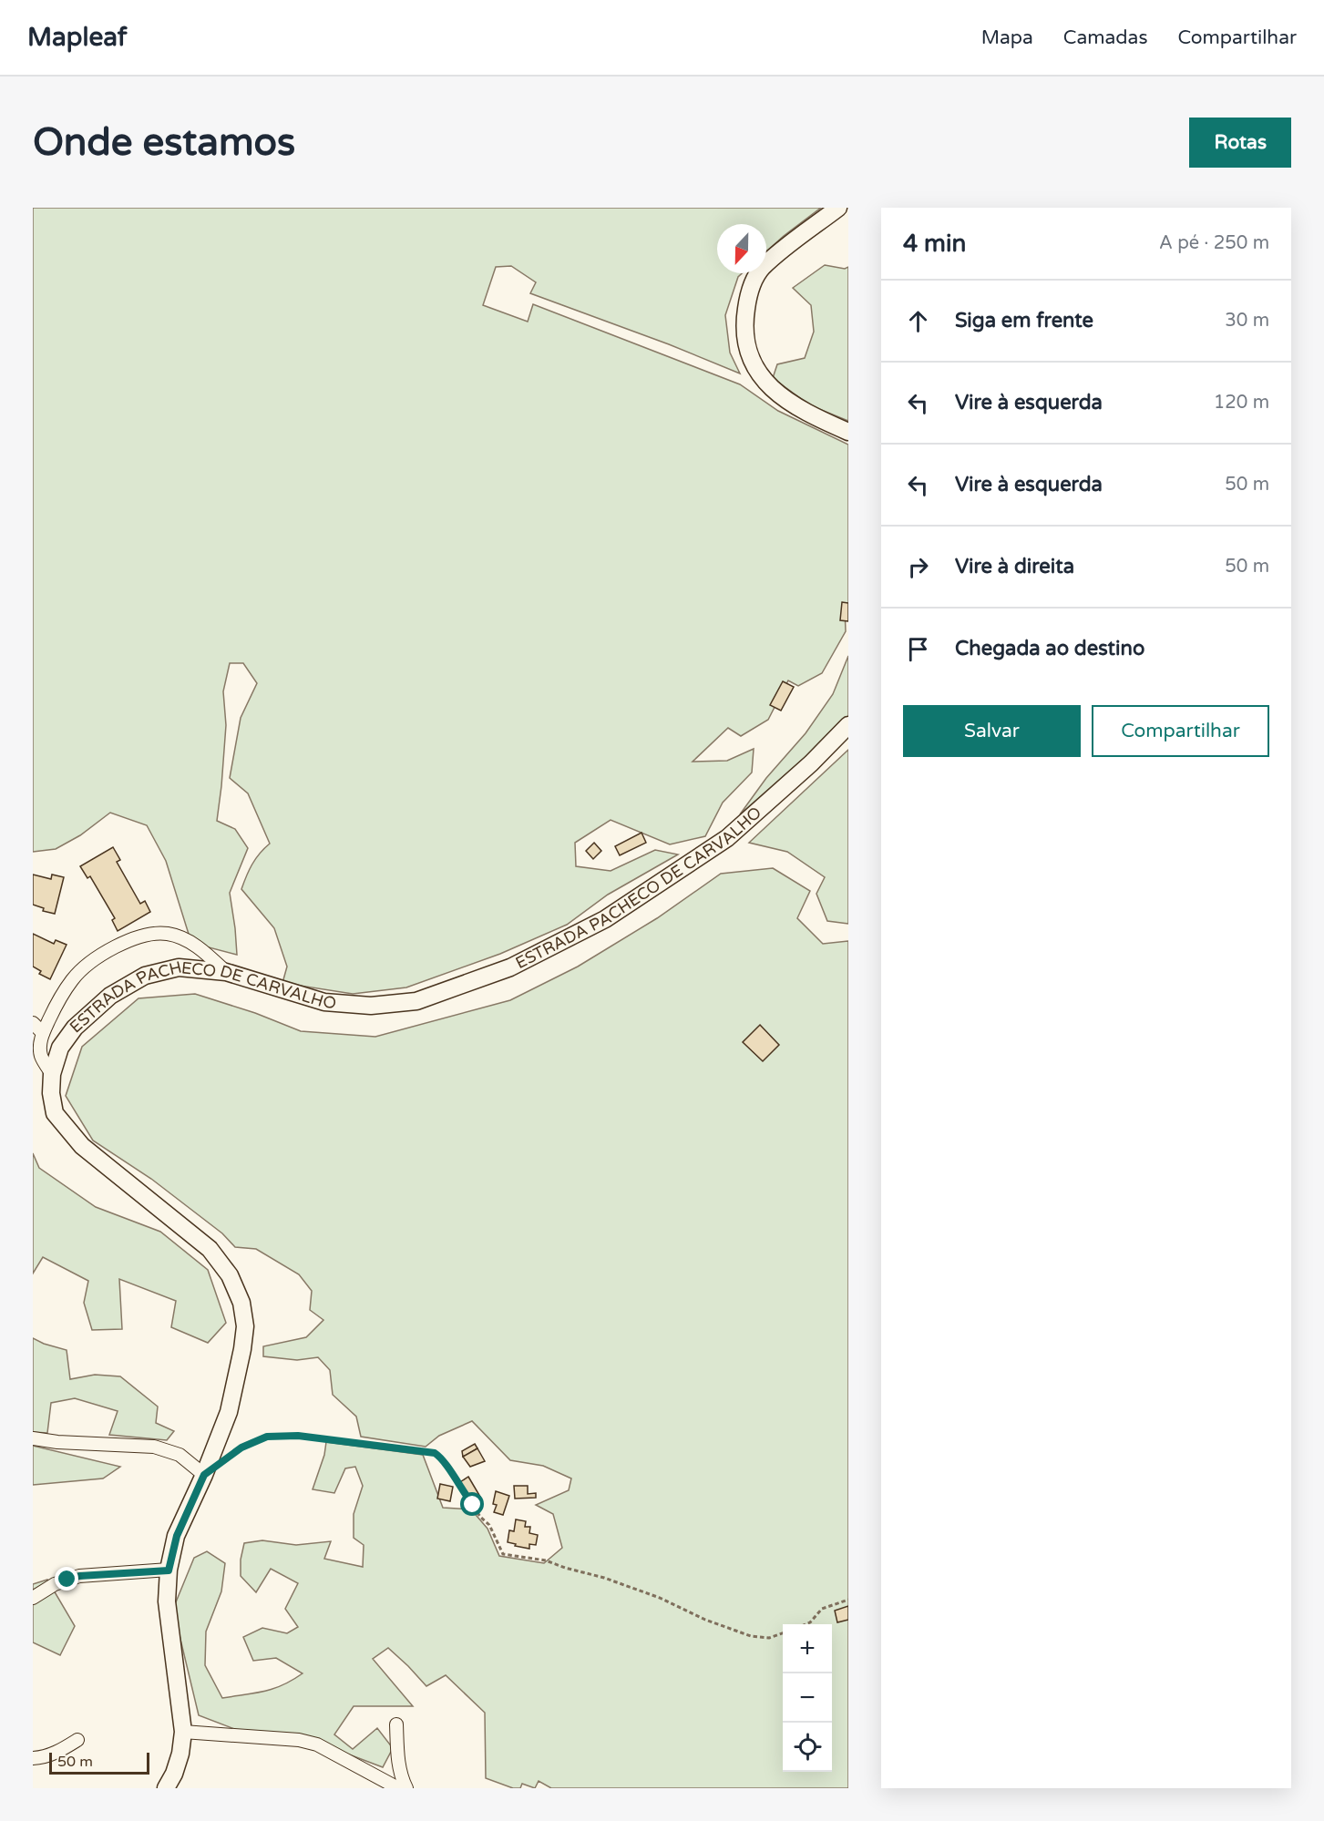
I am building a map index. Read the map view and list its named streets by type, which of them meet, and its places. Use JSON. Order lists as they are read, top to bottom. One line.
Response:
{"streets":{"main road":["ESTRADA PACHECO DE CARVALHO"]},"scale_bar":"50 m","north":"bottom","page":{"header":"Mapleaf","nav":["Mapa","Camadas","Compartilhar"],"buttons":["Rotas",["Salvar","Compartilhar"]],"title":"Onde estamos","heading":["4 min","A pé · 250 m"],"list":[["Siga em frente","30 m"],["Vire à esquerda","120 m"],["Vire à esquerda","50 m"],["Vire à direita","50 m"],"Chegada ao destino"],"map_buttons":["+","−"],"scale":"50 m"}}
